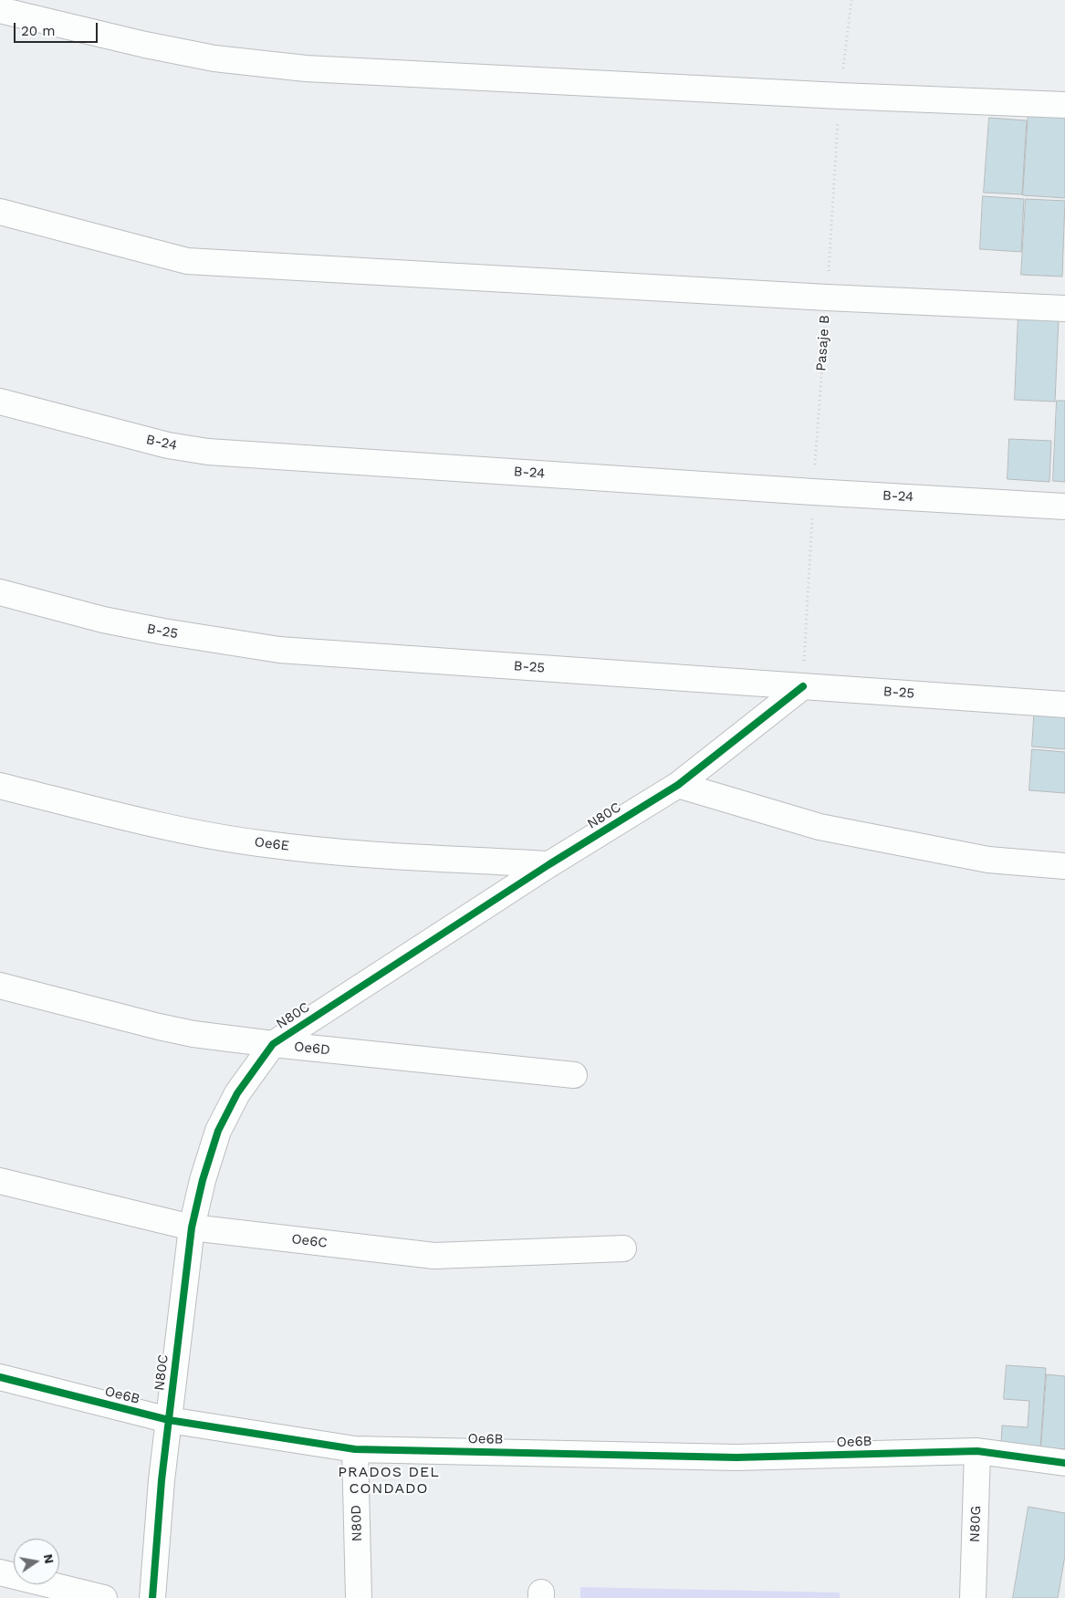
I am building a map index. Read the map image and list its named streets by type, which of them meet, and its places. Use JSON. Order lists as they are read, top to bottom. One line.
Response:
{"streets":{"street":["B-24","B-25","N80C","Oe6E","Oe6D","Oe6C","Oe6B","N80D","N80G"],"path":["Pasaje B"]},"crossings":[["Pasaje B","B-24"],["Pasaje B","B-25"],["Pasaje B","N80C"],["B-25","N80C"],["N80C","Oe6E"],["N80C","Oe6D"],["N80C","Oe6C"],["N80C","Oe6B"],["Oe6B","N80D"],["Oe6B","N80G"]],"districts":["PRADOS DEL CONDADO"],"scale_bar":"20 m","north":"right"}
